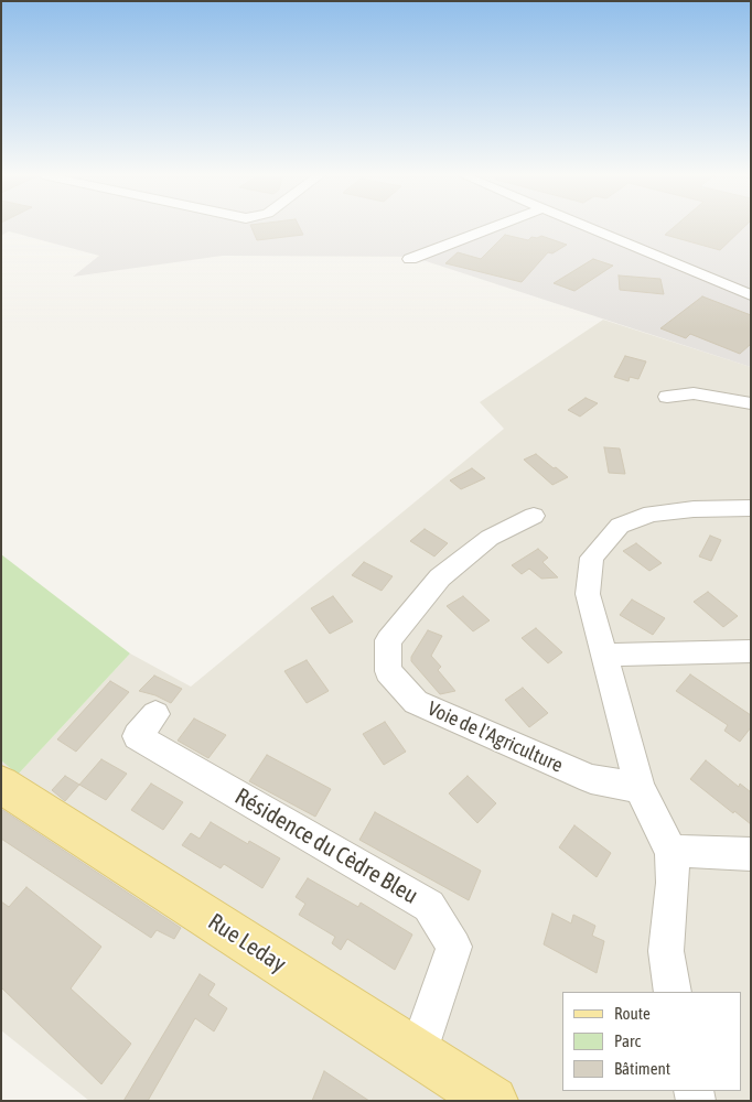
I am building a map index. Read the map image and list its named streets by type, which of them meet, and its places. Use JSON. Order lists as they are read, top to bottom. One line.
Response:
{"streets":{"main road":["Rue Leday"],"street":["Voie de l'Agriculture","Résidence du Cèdre Bleu"]},"crossings":[["Résidence du Cèdre Bleu","Rue Leday"]],"legend":["Route","Parc","Bâtiment"]}
